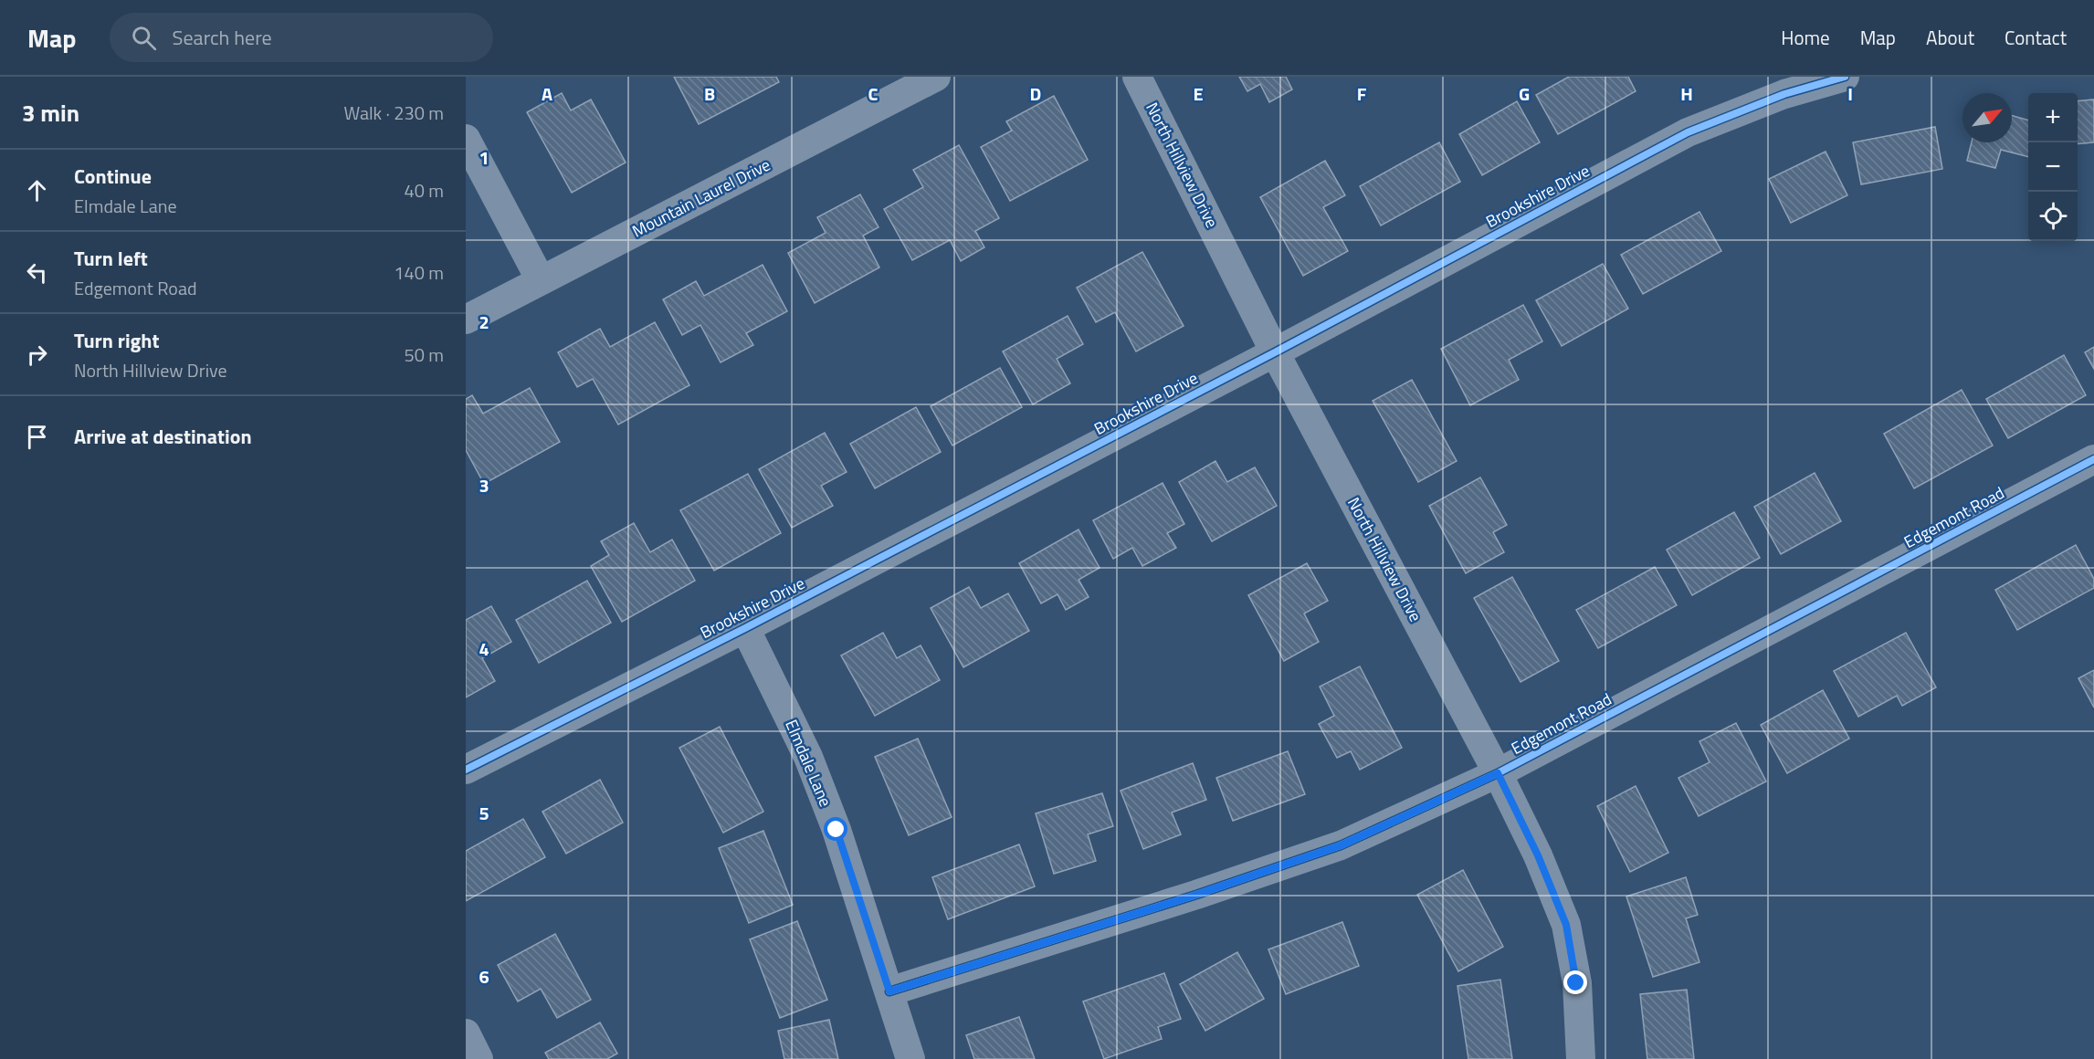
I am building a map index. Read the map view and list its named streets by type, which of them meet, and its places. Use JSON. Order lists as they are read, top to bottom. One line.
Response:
{"streets":{"street":["North Hillview Drive","Brookshire Drive","Mountain Laurel Drive","Edgemont Road","Elmdale Lane"]},"crossings":[["North Hillview Drive","Brookshire Drive"],["North Hillview Drive","Edgemont Road"],["Brookshire Drive","Elmdale Lane"],["Edgemont Road","Elmdale Lane"]],"north":"top right","page":{"header":"Map","search":"Search here","nav":["Home","Map","About","Contact"],"heading":["3 min","Walk · 230 m"],"map_buttons":["+","−"],"list":[["Continue","Elmdale Lane","40 m"],["Turn left","Edgemont Road","140 m"],["Turn right","North Hillview Drive","50 m"],"Arrive at destination"]},"grid":{"columns":["A","B","C","D","E","F","G","H","I"],"rows":["1","2","3","4","5","6"]}}
